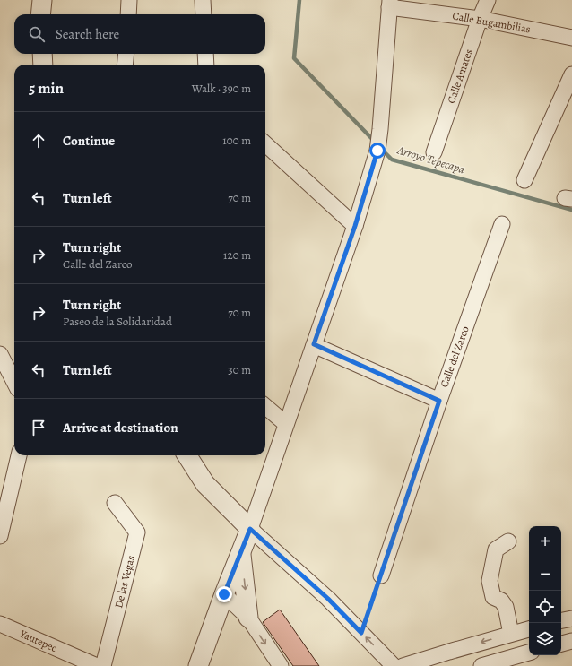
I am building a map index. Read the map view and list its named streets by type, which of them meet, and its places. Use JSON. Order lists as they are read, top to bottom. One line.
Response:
{"streets":{"street":["Calle Bugambilias","Calle Amates","Calle del Zarco","De las Vegas","Yautepec"]},"crossings":[["Calle Bugambilias","Calle Amates"]],"water":["Arroyo Tepecapa"],"page":{"search":"Search here","heading":["5 min","Walk · 390 m"],"list":[["Continue","100 m"],["Turn left","70 m"],["Turn right","Calle del Zarco","120 m"],["Turn right","Paseo de la Solidaridad","70 m"],["Turn left","30 m"],"Arrive at destination"],"map_buttons":["+","−"]}}
